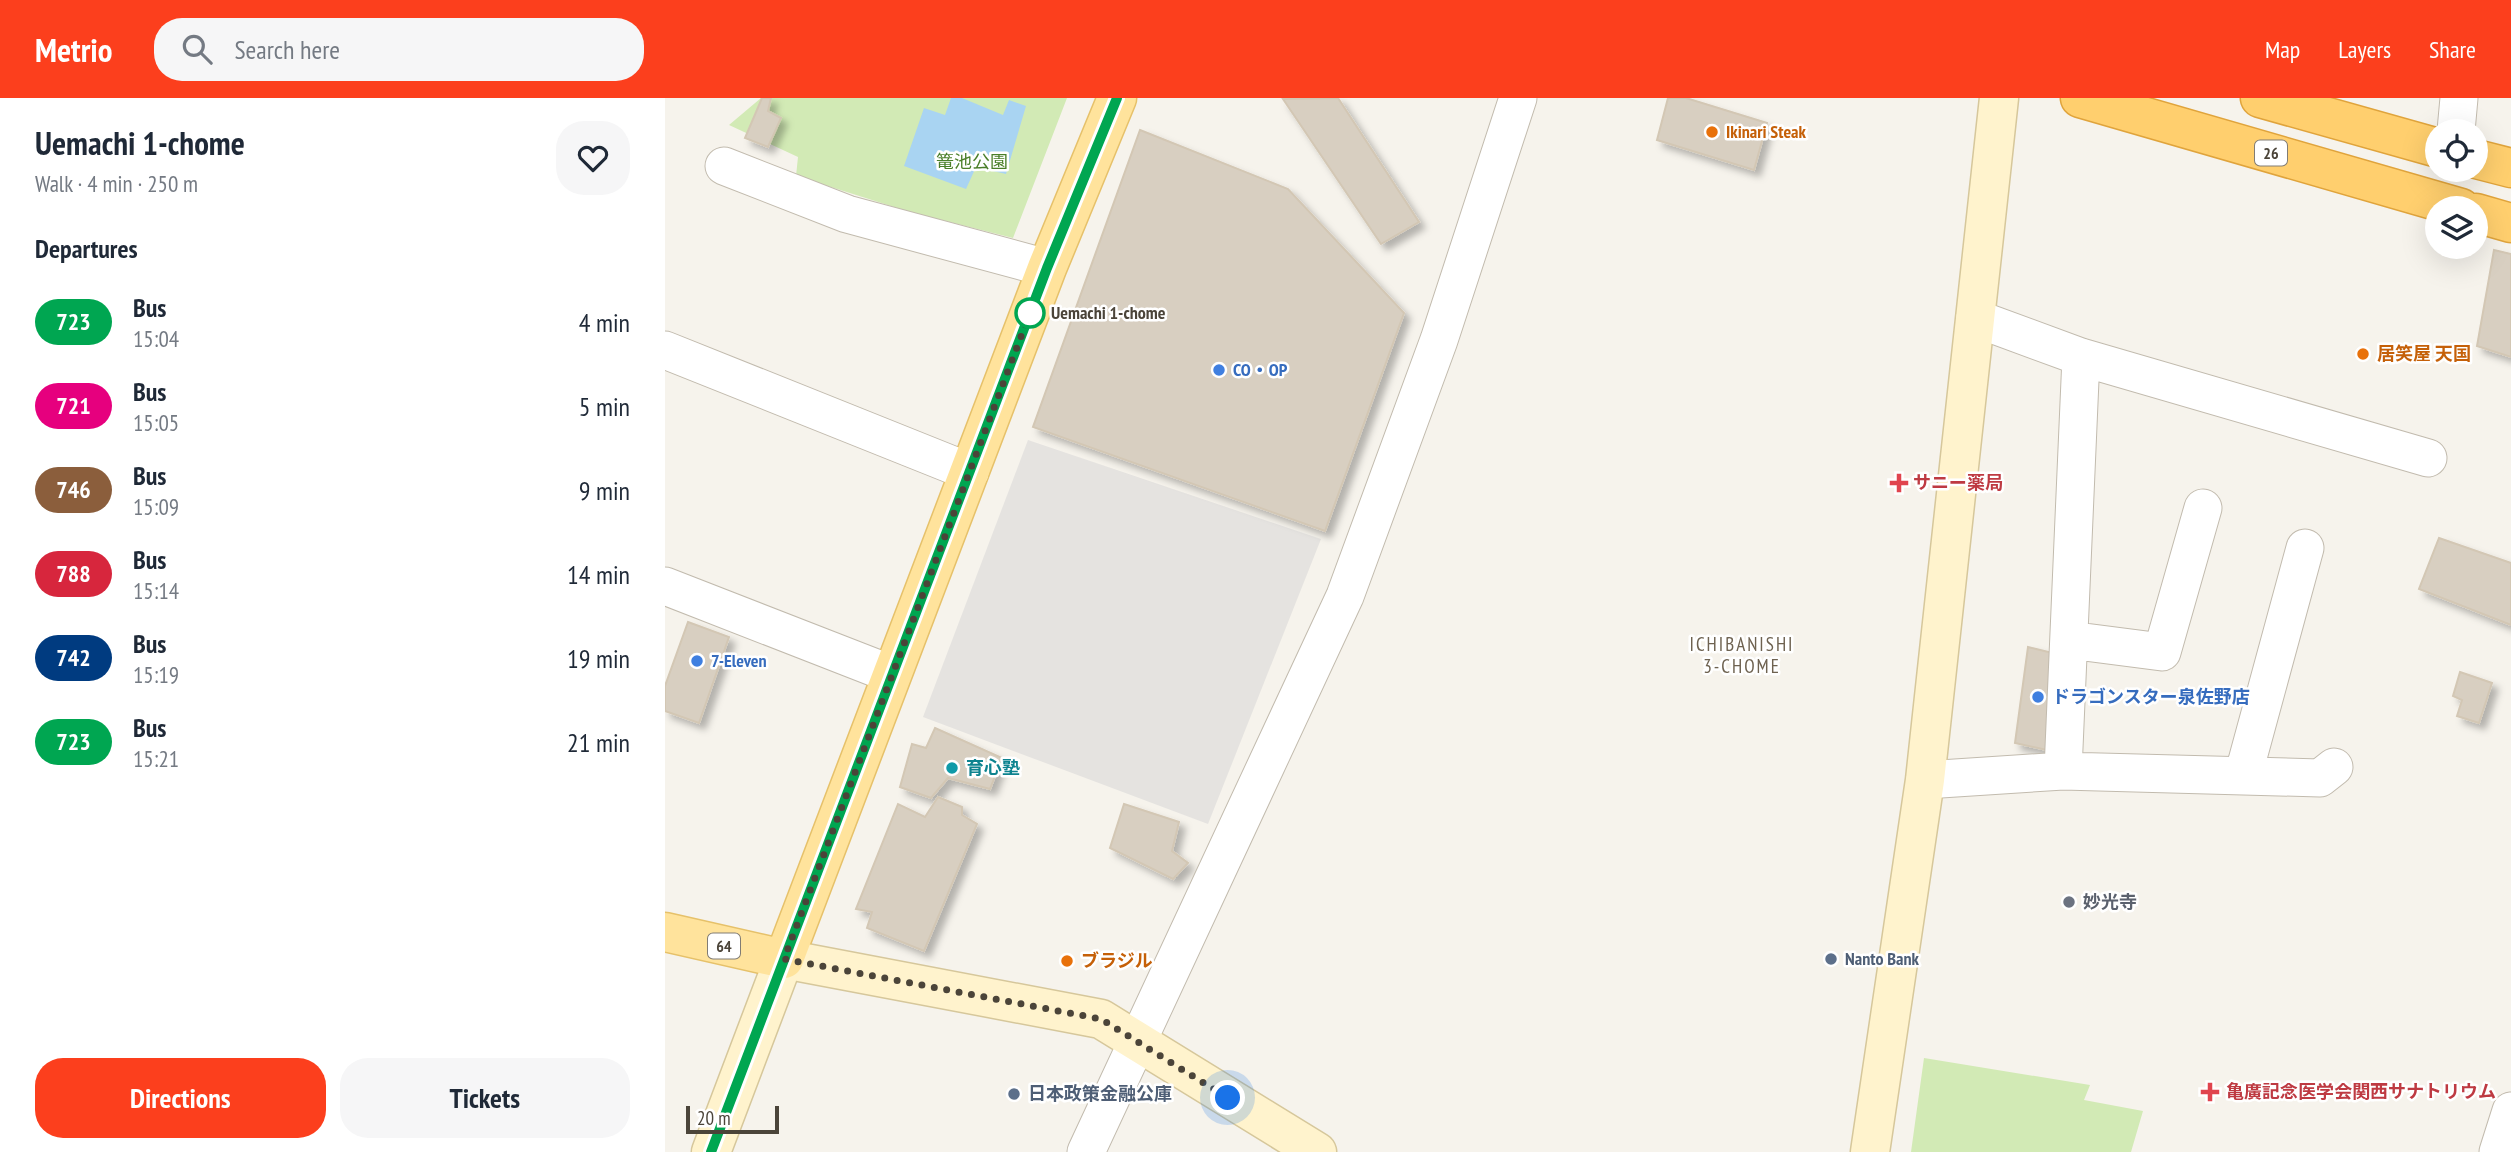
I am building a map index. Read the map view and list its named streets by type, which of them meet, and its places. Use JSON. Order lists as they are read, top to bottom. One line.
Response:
{"streets":{"highway":["26"],"main road":["64"]},"districts":["ICHIBANISHI 3-CHOME"],"parks":["篭池公園"],"places":{"other":["Ikinari Steak","Uemachi 1-chome","居笑屋 天国","CO・OP","7-Eleven","ドラゴンスター泉佐野店","育心塾","妙光寺","Nanto Bank","ブラジル","日本政策金融公庫"],"health":["サニー薬局","亀廣記念医学会関西サナトリウム"]},"lines":["bus line 723"],"scale_bar":"20 m","page":{"header":"Metrio","search":"Search here","nav":["Map","Layers","Share"],"heading":[["Uemachi 1-chome","Walk · 4 min · 250 m"],"Departures"],"list":[{"mark":"723","name":"Bus","note":"15:04","value":"4 min"},{"mark":"721","name":"Bus","note":"15:05","value":"5 min"},{"mark":"746","name":"Bus","note":"15:09","value":"9 min"},{"mark":"788","name":"Bus","note":"15:14","value":"14 min"},{"mark":"742","name":"Bus","note":"15:19","value":"19 min"},{"mark":"723","name":"Bus","note":"15:21","value":"21 min"}],"buttons":["Directions","Tickets"],"scale":"20 m"}}
